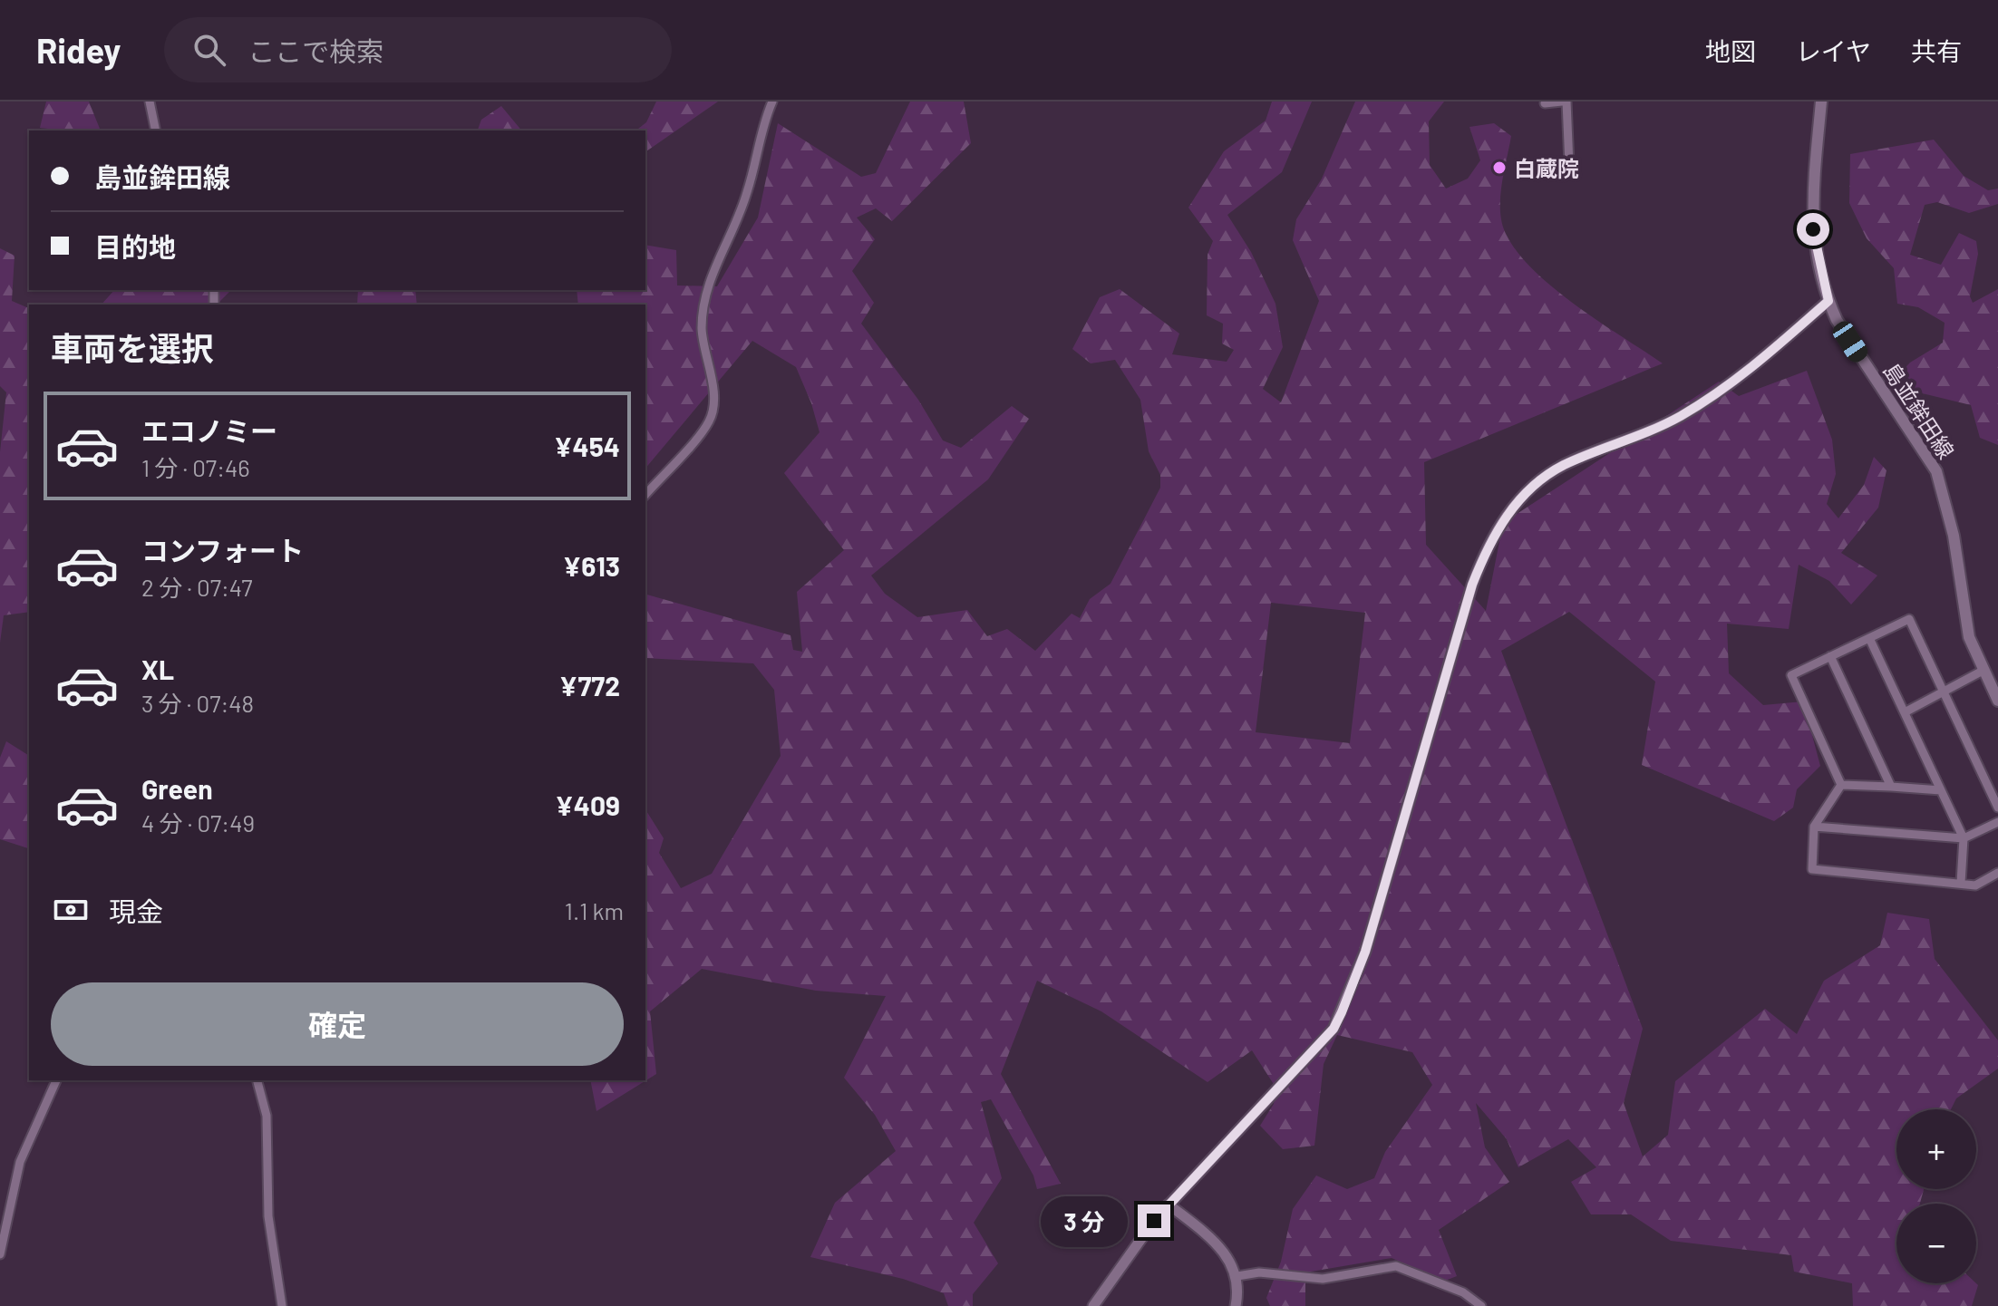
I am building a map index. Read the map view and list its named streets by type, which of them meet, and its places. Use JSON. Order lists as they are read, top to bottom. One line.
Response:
{"streets":{"main road":["島並鉾田線"]},"places":["白蔵院"],"page":{"header":"Ridey","search":"ここで検索","nav":["地図","レイヤ","共有"],"banner":["島並鉾田線","目的地"],"heading":"車両を選択","list":[{"name":"エコノミー","note":"1 分 · 07:46","value":"¥454"},{"name":"コンフォート","note":"2 分 · 07:47","value":"¥613"},{"name":"XL","note":"3 分 · 07:48","value":"¥772"},{"name":"Green","note":"4 分 · 07:49","value":"¥409"}],"pay":["現金","1.1 km"],"buttons":"確定","map_buttons":["+","−"],"bubble":"3 分"}}
